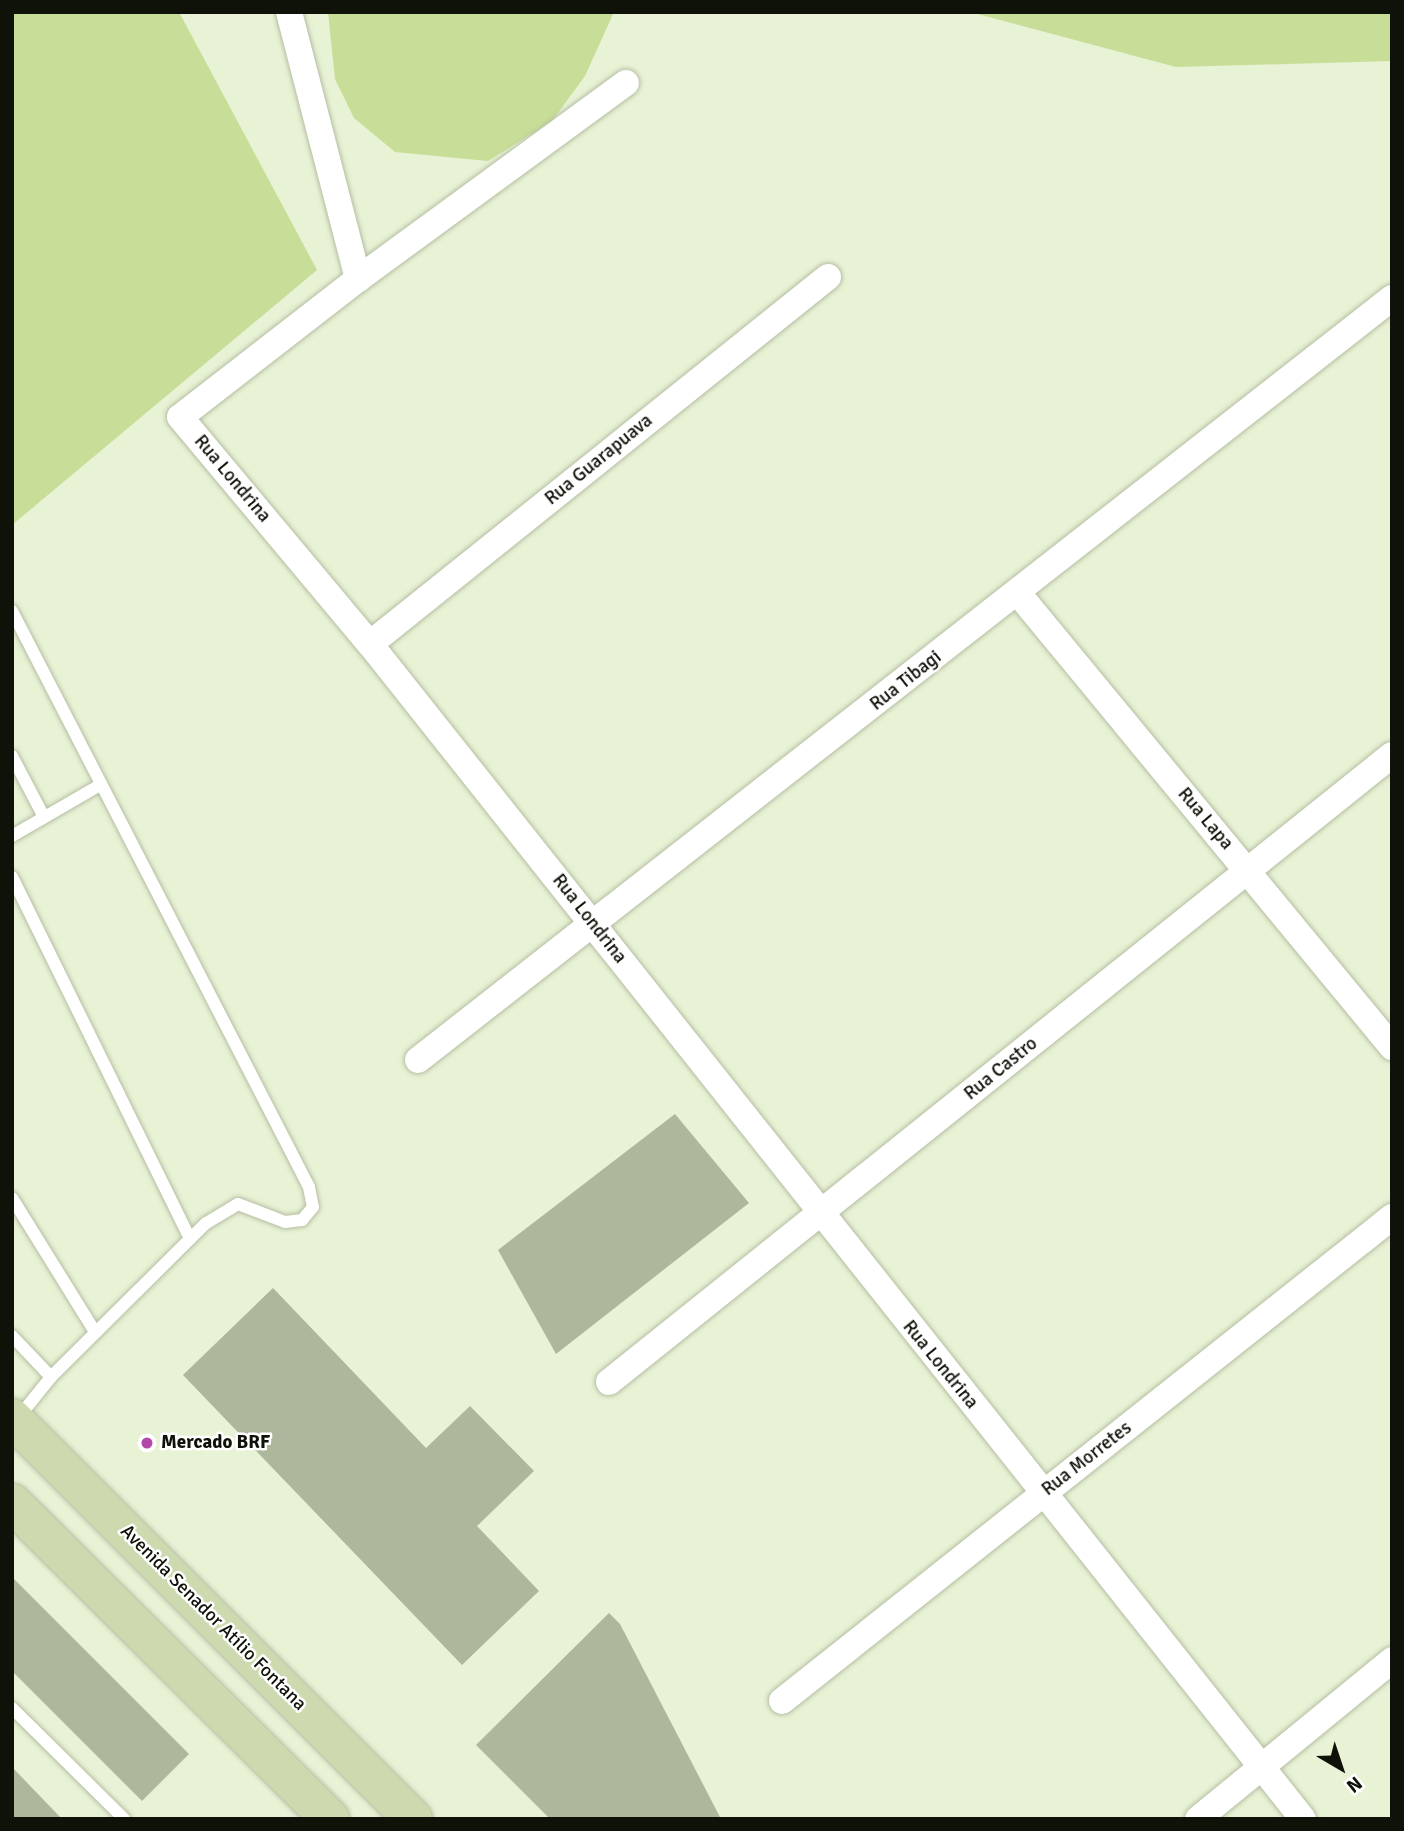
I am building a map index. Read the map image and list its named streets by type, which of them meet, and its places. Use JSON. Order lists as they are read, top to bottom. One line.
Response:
{"streets":{"main road":["Avenida Senador Atílio Fontana"],"street":["Rua Guarapuava","Rua Londrina","Rua Tibagi","Rua Lapa","Rua Castro","Rua Morretes"]},"crossings":[["Rua Guarapuava","Rua Londrina"],["Rua Londrina","Rua Tibagi"],["Rua Londrina","Rua Castro"],["Rua Londrina","Rua Morretes"],["Rua Tibagi","Rua Lapa"],["Rua Lapa","Rua Castro"]],"places":["Mercado BRF"],"north":"bottom right"}
